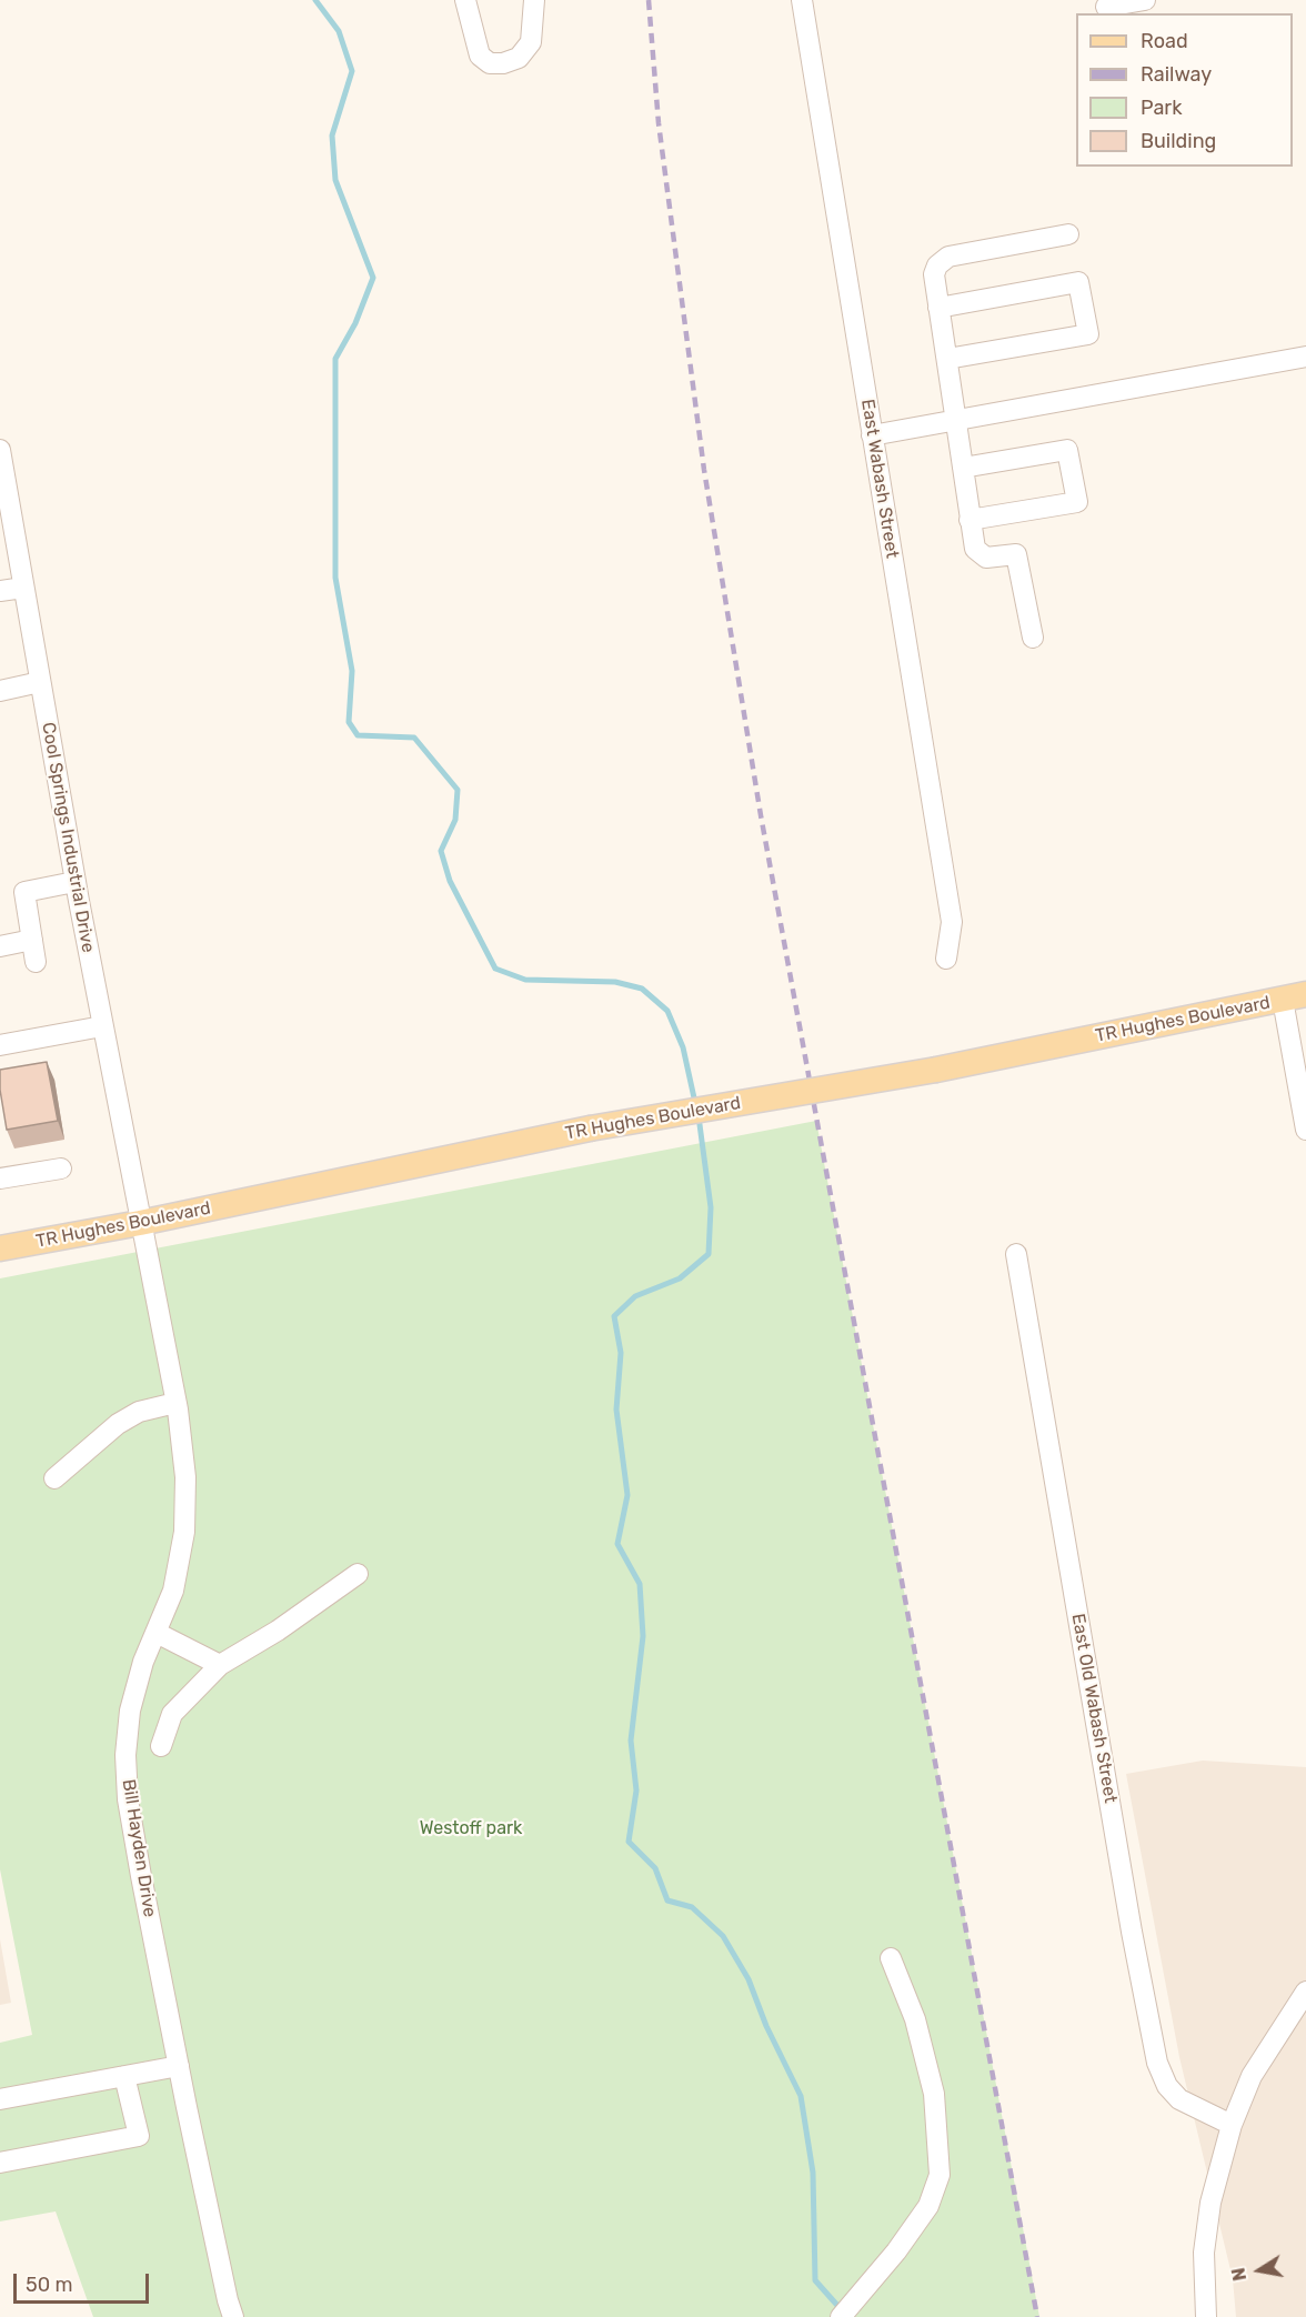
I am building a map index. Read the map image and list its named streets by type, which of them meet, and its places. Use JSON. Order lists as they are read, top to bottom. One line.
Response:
{"streets":{"main road":["TR Hughes Boulevard"],"street":["East Wabash Street","Cool Springs Industrial Drive","East Old Wabash Street","Bill Hayden Drive"]},"crossings":[["Cool Springs Industrial Drive","TR Hughes Boulevard"],["Cool Springs Industrial Drive","Bill Hayden Drive"],["TR Hughes Boulevard","Bill Hayden Drive"]],"parks":["Westoff park"],"legend":["Road","Railway","Park","Building"],"scale_bar":"50 m","north":"left"}
